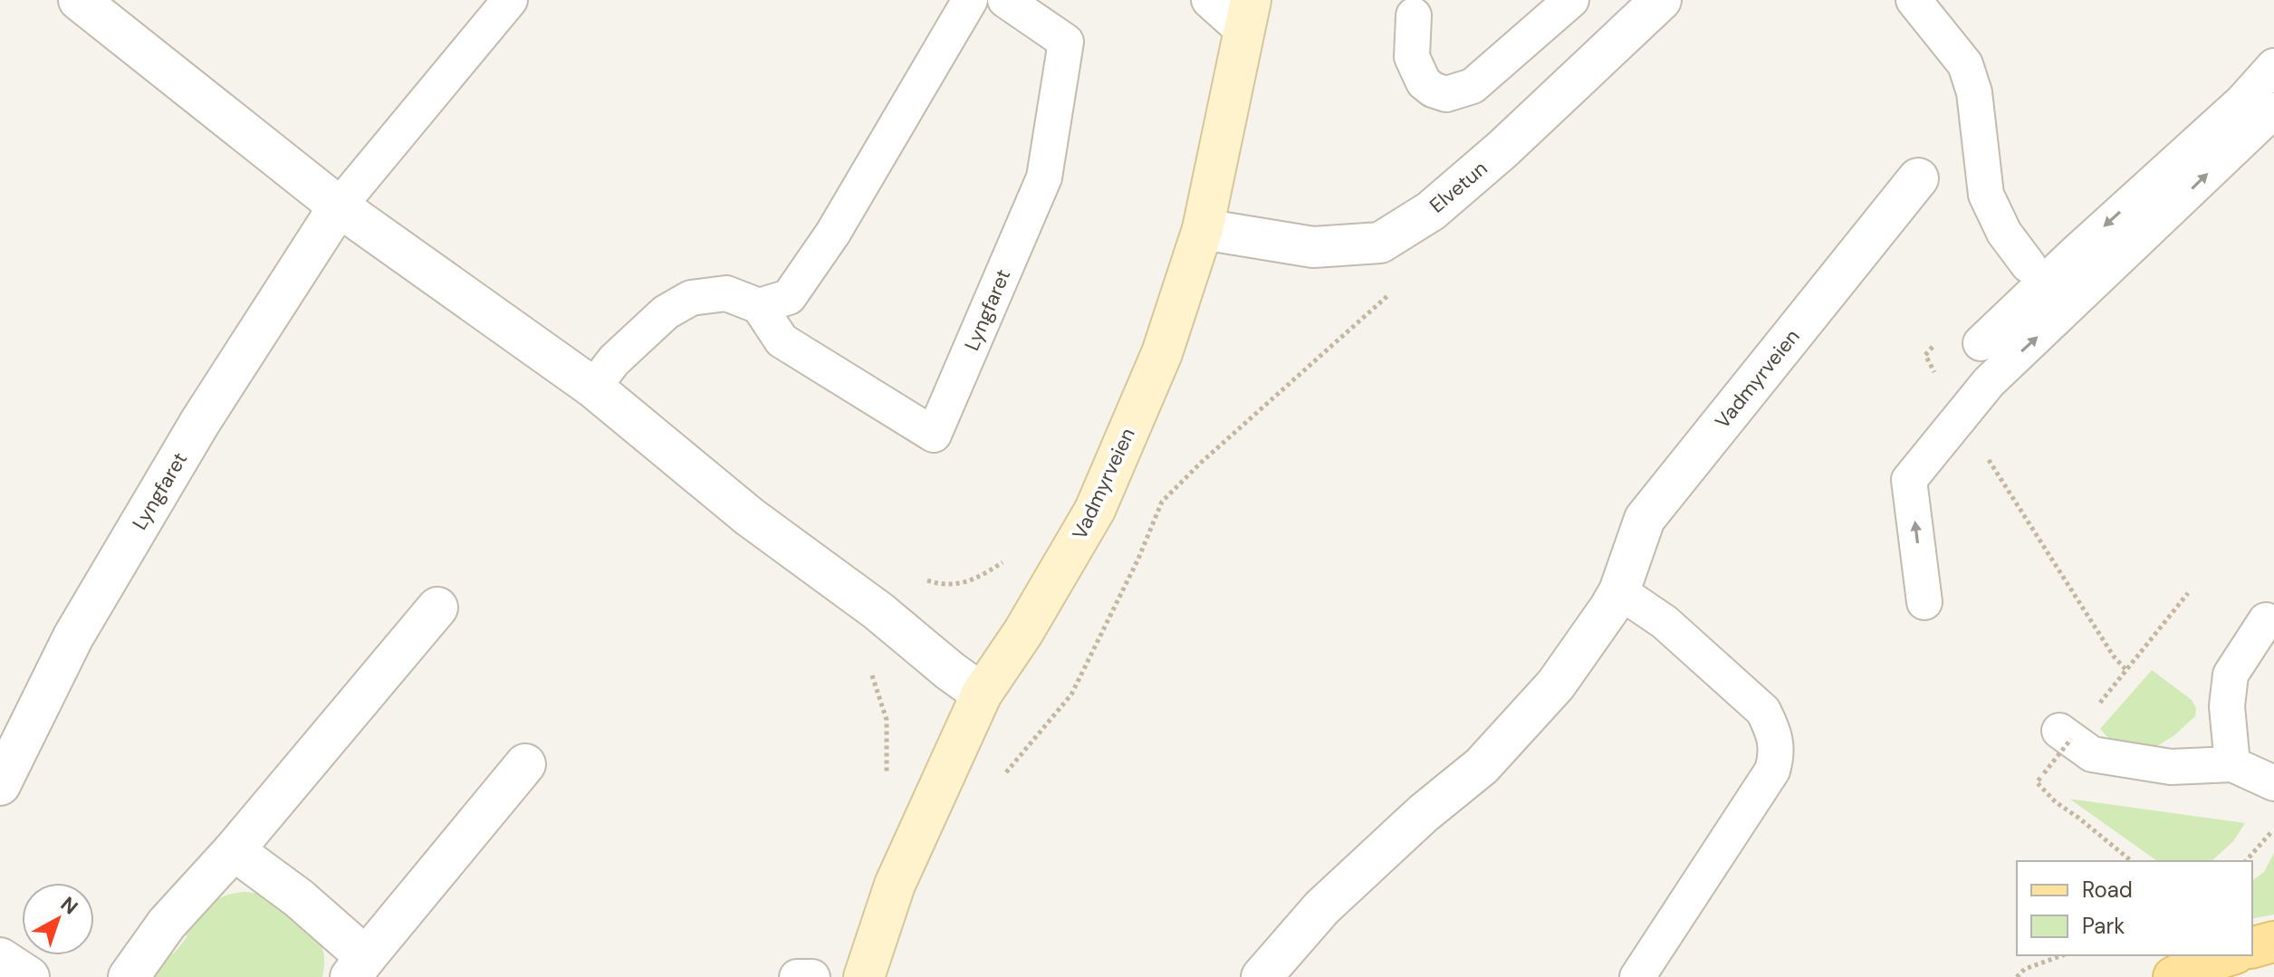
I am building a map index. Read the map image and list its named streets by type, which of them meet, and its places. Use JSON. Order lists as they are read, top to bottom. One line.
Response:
{"streets":{"main road":["Vadmyrveien"],"street":["Elvetun","Lyngfaret"]},"crossings":[["Elvetun","Vadmyrveien"]],"legend":["Road","Park"],"north":"top right"}
